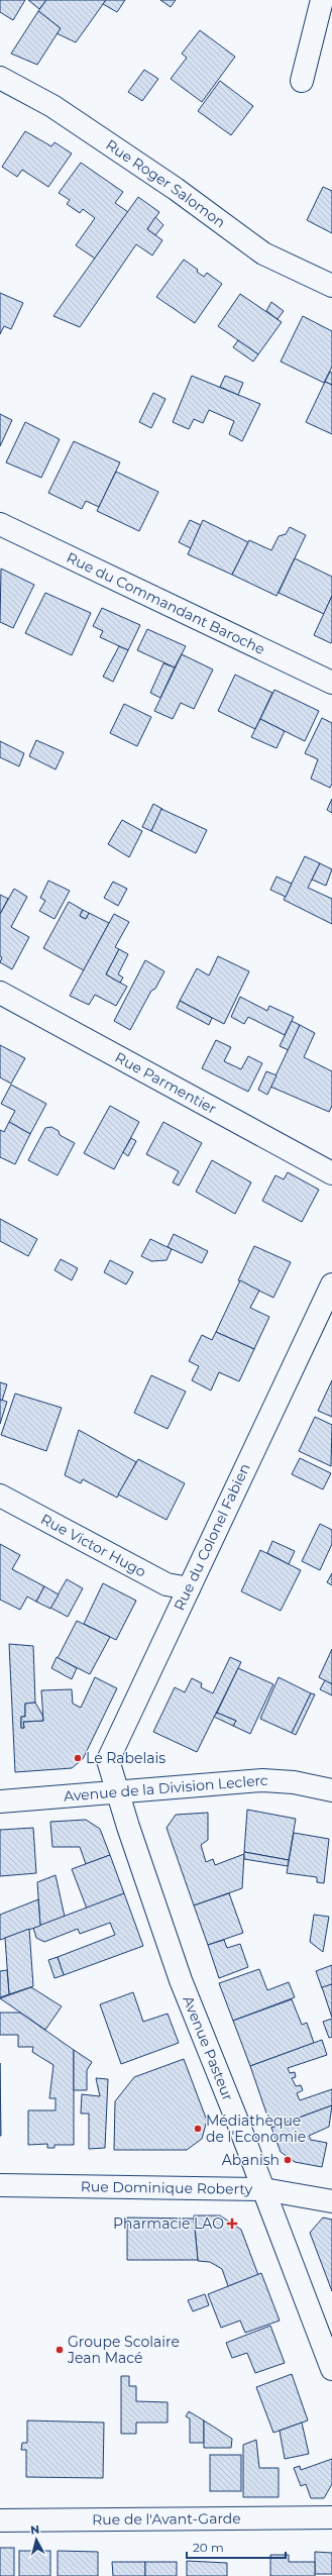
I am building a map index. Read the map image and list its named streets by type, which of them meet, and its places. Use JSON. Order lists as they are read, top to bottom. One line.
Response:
{"streets":{"street":["Rue Roger Salomon","Rue du Commandant Baroche","Rue Parmentier","Rue du Colonel Fabien","Rue Victor Hugo","Avenue de la Division Leclerc","Avenue Pasteur","Rue Dominique Roberty","Rue de l'Avant-Garde"]},"crossings":[["Rue du Colonel Fabien","Rue Victor Hugo"],["Rue du Colonel Fabien","Avenue de la Division Leclerc"],["Rue du Colonel Fabien","Avenue Pasteur"],["Avenue de la Division Leclerc","Avenue Pasteur"],["Avenue Pasteur","Rue Dominique Roberty"]],"places":{"other":["Le Rabelais","Médiathèque de l'Economie","Abanish","Groupe Scolaire Jean Macé"],"health":["Pharmacie LAO"]},"scale_bar":"20 m","north":"top"}
